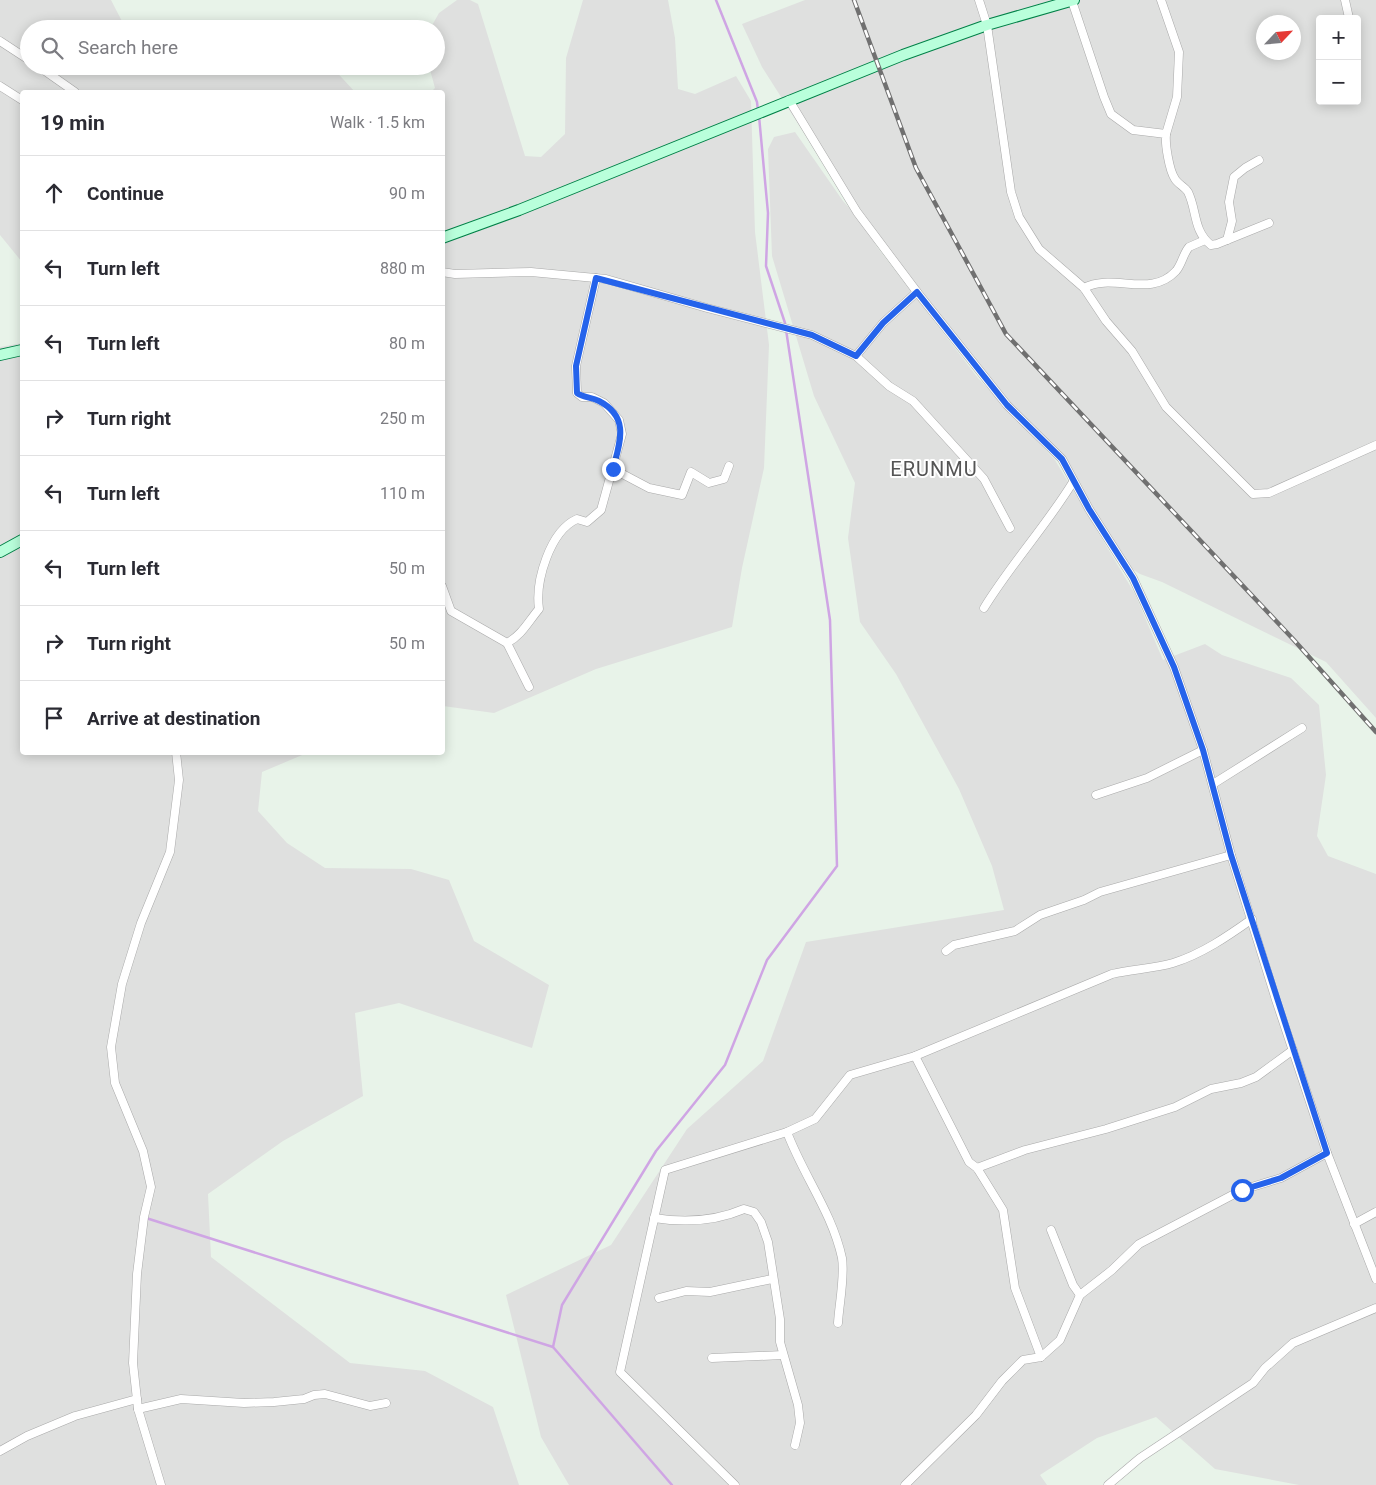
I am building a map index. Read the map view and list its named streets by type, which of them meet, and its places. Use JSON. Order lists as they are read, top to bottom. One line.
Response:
{"districts":["ERUNMU"],"north":"top right","page":{"map_buttons":["+","−"],"search":"Search here","heading":["19 min","Walk · 1.5 km"],"list":[["Continue","90 m"],["Turn left","880 m"],["Turn left","80 m"],["Turn right","250 m"],["Turn left","110 m"],["Turn left","50 m"],["Turn right","50 m"],"Arrive at destination"]}}
